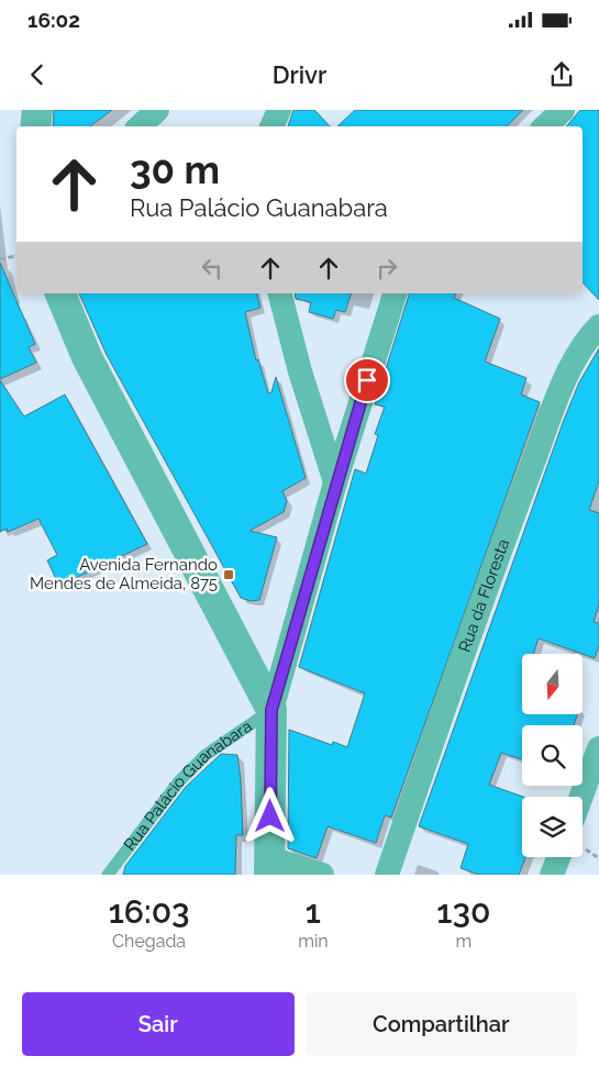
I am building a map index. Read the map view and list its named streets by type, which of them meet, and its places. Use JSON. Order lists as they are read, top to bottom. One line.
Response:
{"streets":{"street":["Rua da Floresta","Rua Palácio Guanabara"]},"places":{"transit":["Avenida Fernando Mendes de Almeida, 875"]},"north":"bottom","page":{"status":"16:02","header":"Drivr","turn":["30 m","Rua Palácio Guanabara"],"eta":["16:03","Chegada","1","min","130","m"],"buttons":["Sair","Compartilhar"]}}
